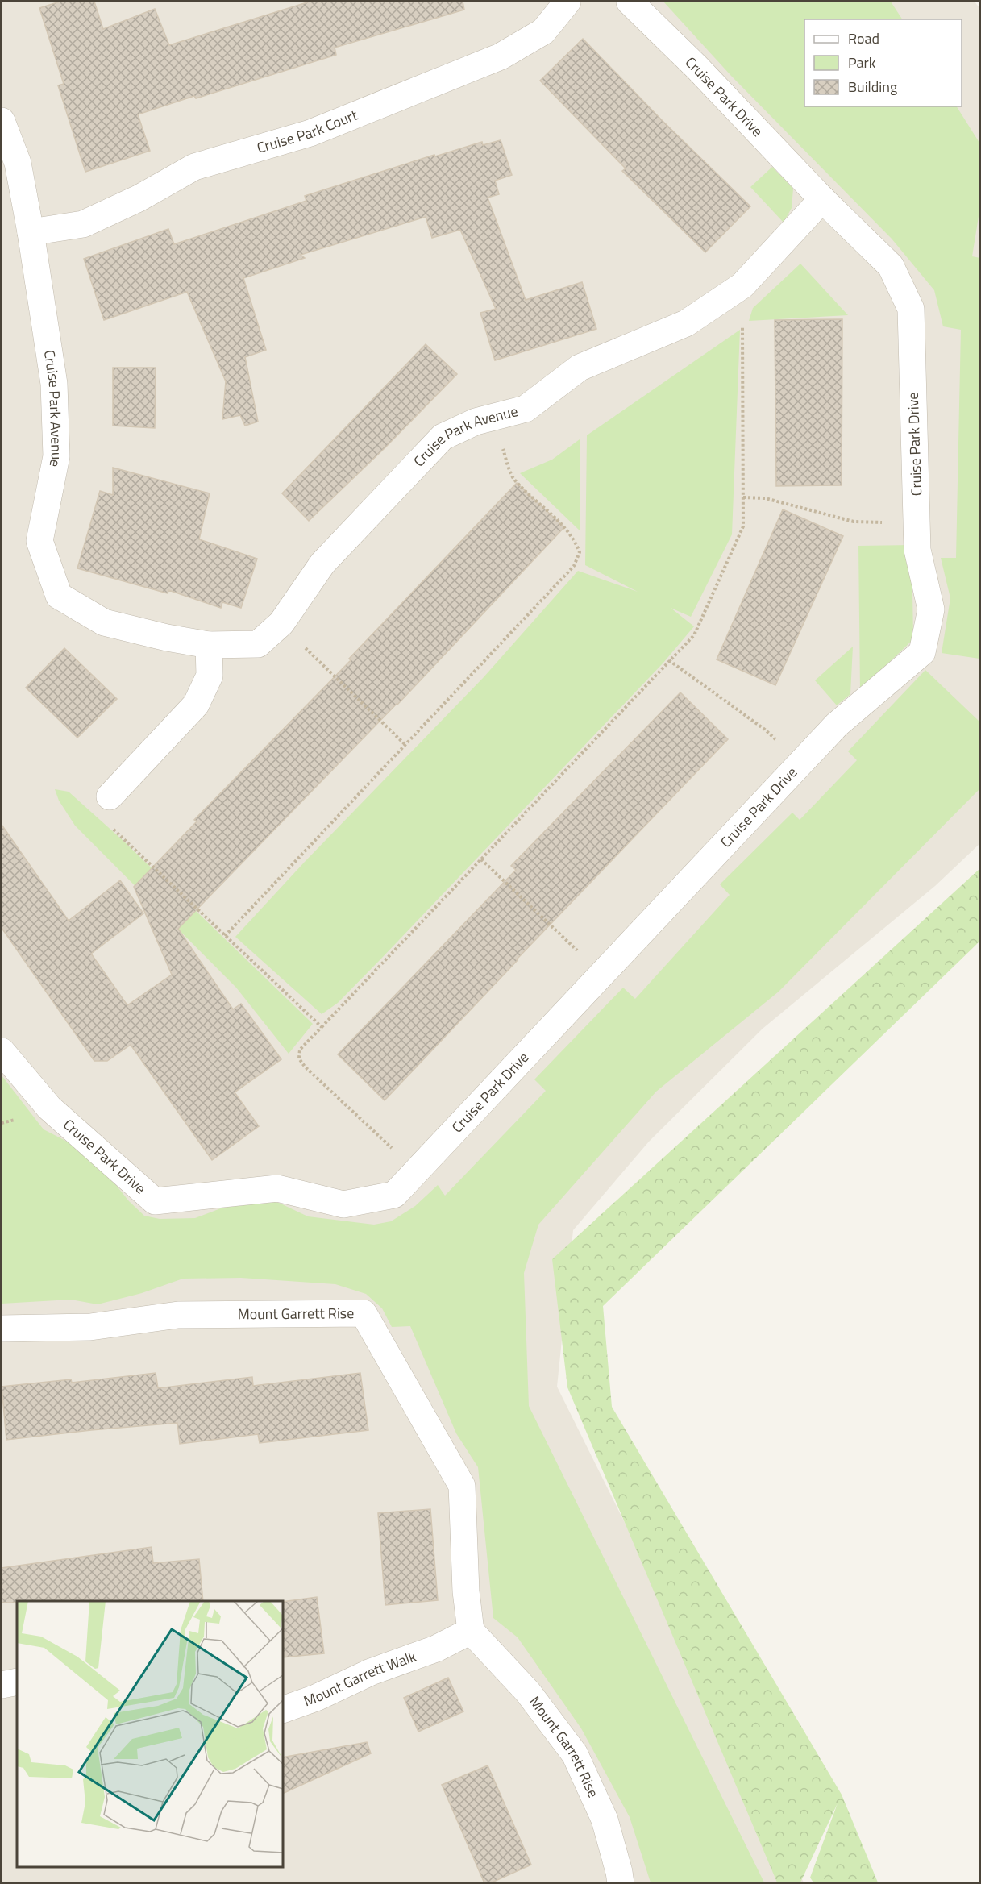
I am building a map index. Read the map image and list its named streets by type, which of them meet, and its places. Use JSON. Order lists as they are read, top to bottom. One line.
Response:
{"streets":{"street":["Cruise Park Drive","Cruise Park Court","Cruise Park Avenue","Mount Garrett Rise","Mount Garrett Walk"]},"crossings":[["Cruise Park Drive","Cruise Park Avenue"],["Cruise Park Court","Cruise Park Avenue"],["Mount Garrett Rise","Mount Garrett Walk"]],"legend":["Road","Park","Building"]}
